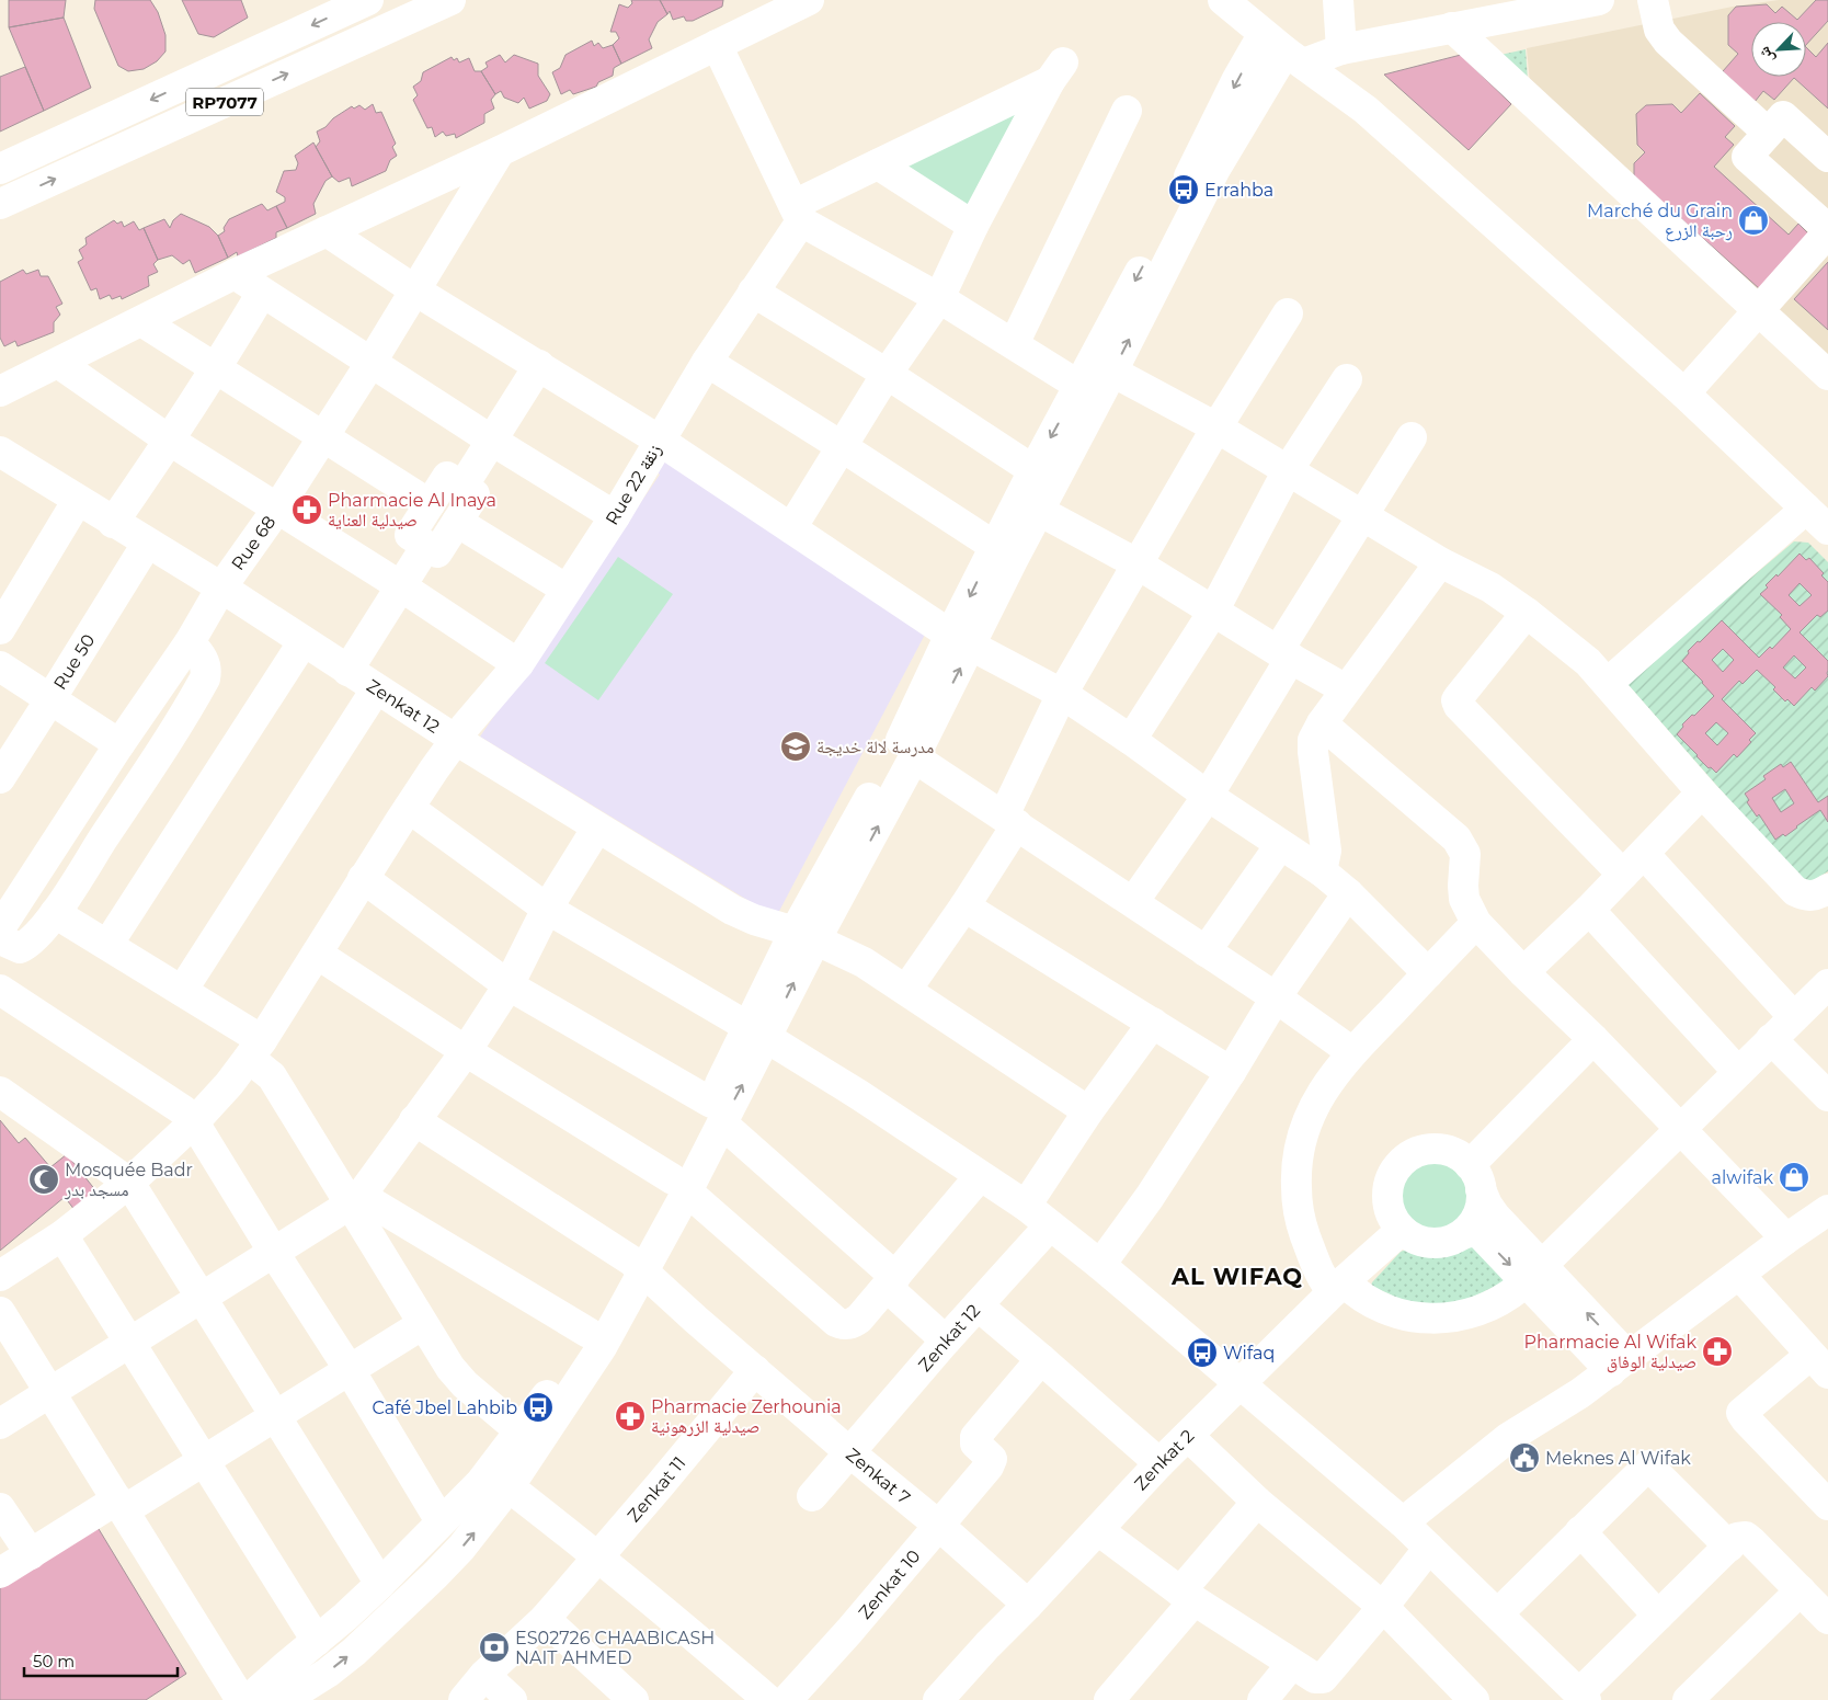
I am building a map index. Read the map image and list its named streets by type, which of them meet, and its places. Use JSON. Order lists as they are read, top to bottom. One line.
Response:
{"streets":{"street":["RP7077","Rue 22 زنقة","Rue 68","Rue 50","Zenkat 12","Zenkat 2","Zenkat 7","Zenkat 11","Zenkat 10"]},"crossings":[["Rue 22 زنقة","Zenkat 12"],["Rue 68","Zenkat 12"],["Rue 50","Zenkat 12"],["Zenkat 12","Zenkat 7"],["Zenkat 2","Zenkat 7"],["Zenkat 7","Zenkat 11"],["Zenkat 7","Zenkat 10"]],"districts":["AL WIFAQ"],"places":{"bus stop":["Errahba","Wifaq","Café Jbel Lahbib"],"shop":["Marché du Grain رحبة الزرع","alwifak"],"pharmacy":["Pharmacie Al Inaya صيدلية العناية","Pharmacie Al Wifak صيدلية الوفاق","Pharmacie Zerhounia صيدلية الزرهونية"],"school or university":["مدرسة لالة خديجة"],"mosque":["Mosquée Badr مسجد بدر"],"public building":["Meknes Al Wifak"],"bank":["ES02726 CHAABICASH NAIT AHMED"]},"scale_bar":"50 m","north":"bottom left"}
